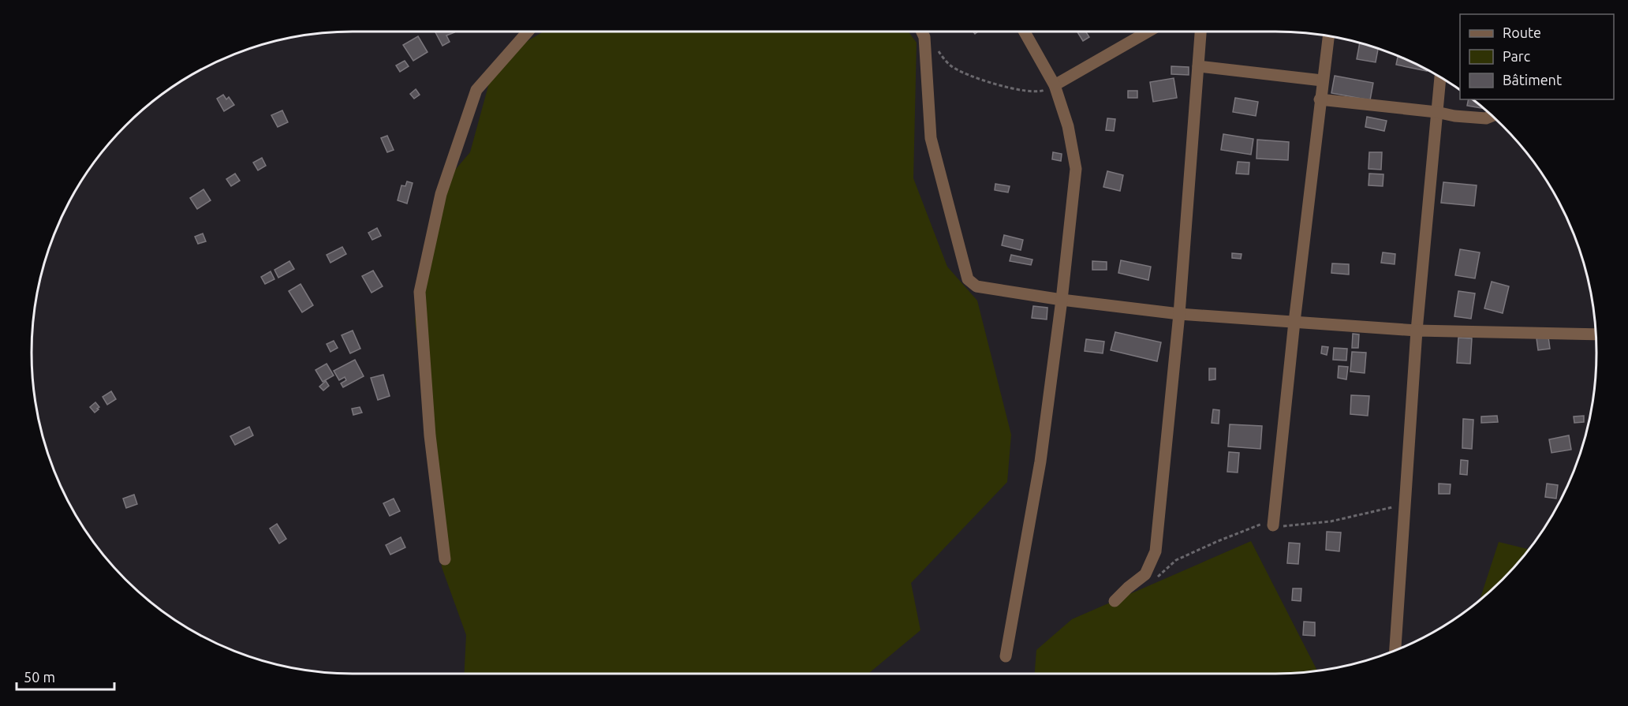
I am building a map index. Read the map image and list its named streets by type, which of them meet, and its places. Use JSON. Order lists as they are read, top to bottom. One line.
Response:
{"legend":["Route","Parc","Bâtiment"],"scale_bar":"50 m"}
